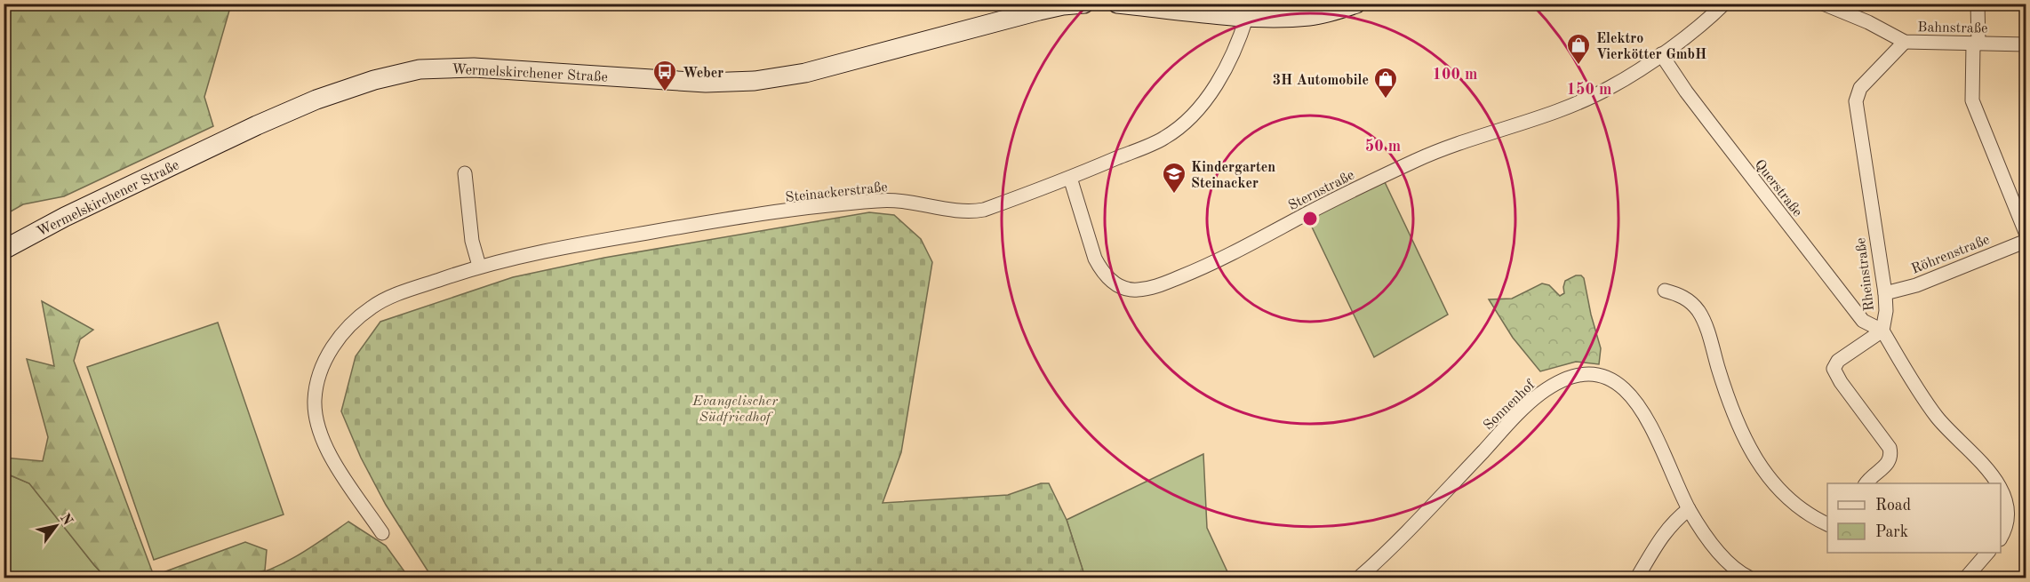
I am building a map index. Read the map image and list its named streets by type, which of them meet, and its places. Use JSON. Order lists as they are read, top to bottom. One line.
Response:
{"streets":{"main road":["Wermelskirchener Straße"],"street":["Bahnstraße","Querstraße","Sternstraße","Steinackerstraße","Röhrenstraße","Rheinstraße","Sonnenhof"]},"crossings":[["Bahnstraße","Rheinstraße"],["Querstraße","Sternstraße"],["Querstraße","Rheinstraße"],["Sternstraße","Steinackerstraße"],["Röhrenstraße","Rheinstraße"]],"parks":["Evangelischer Südfriedhof"],"places":{"shop":["Elektro Vierkötter GmbH","3H Automobile"],"bus stop":["Weber"],"school or university":["Kindergarten Steinacker"]},"legend":["Road","Park"],"north":"top right","rings":["100 m","150 m","50 m"]}
